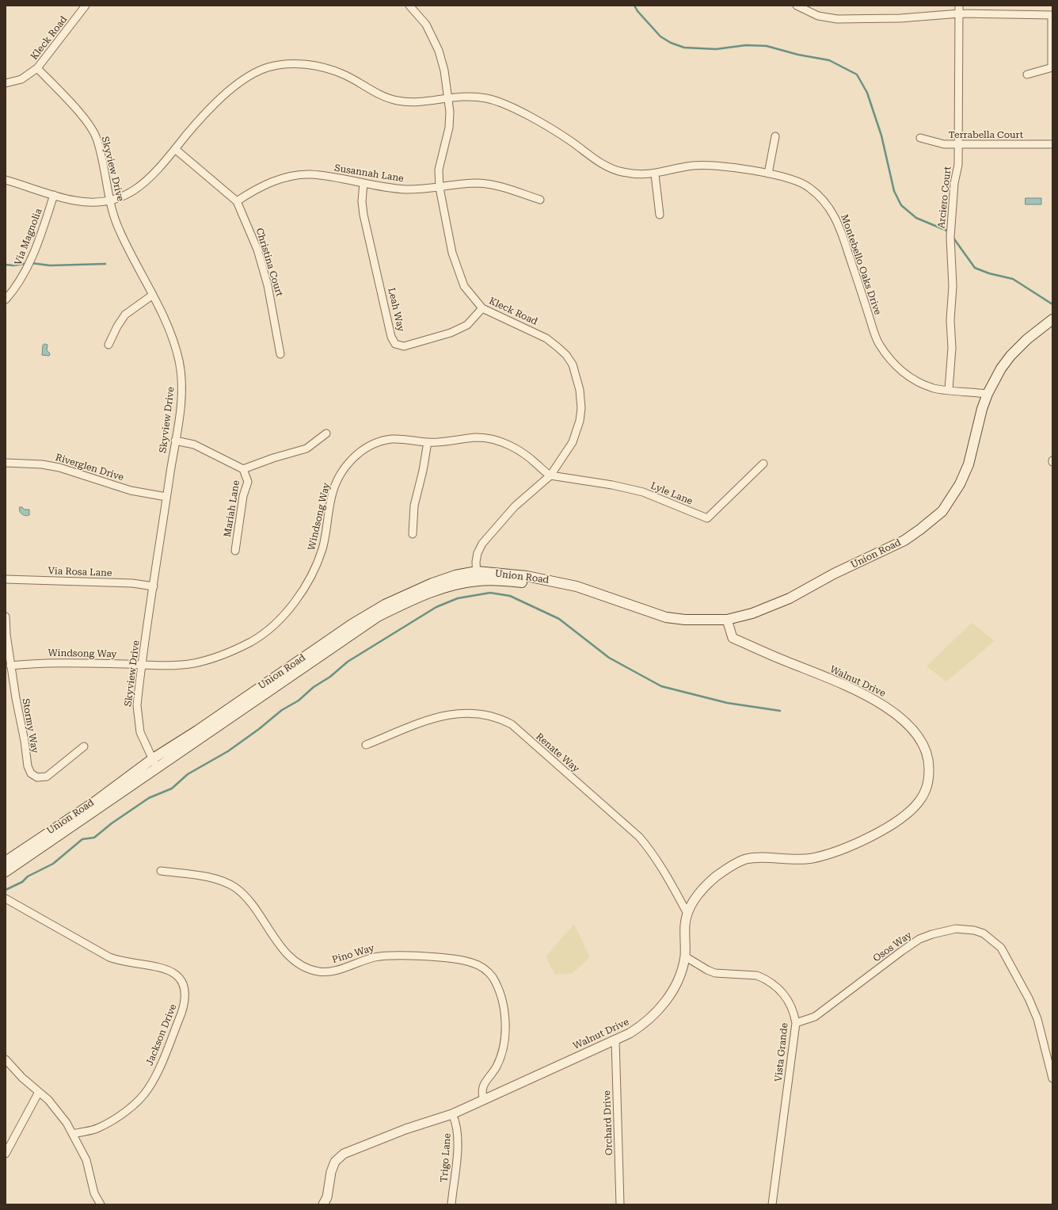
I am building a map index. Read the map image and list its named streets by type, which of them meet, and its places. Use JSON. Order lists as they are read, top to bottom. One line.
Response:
{"streets":{"main road":["Union Road"],"street":["Kleck Road","Terrabella Court","Skyview Drive","Susannah Lane","Arciero Court","Via Magnolia","Christina Court","Montebello Oaks Drive","Leah Way","Riverglen Drive","Lyle Lane","Mariah Lane","Windsong Way","Via Rosa Lane","Walnut Drive","Stormy Way","Renate Way","Osos Way","Pino Way","Jackson Drive","Vista Grande","Orchard Drive","Trigo Lane"]},"crossings":[["Kleck Road","Skyview Drive"],["Kleck Road","Susannah Lane"],["Kleck Road","Montebello Oaks Drive"],["Kleck Road","Leah Way"],["Kleck Road","Lyle Lane"],["Kleck Road","Windsong Way"],["Kleck Road","Union Road"],["Terrabella Court","Arciero Court"],["Skyview Drive","Montebello Oaks Drive"],["Skyview Drive","Riverglen Drive"],["Skyview Drive","Mariah Lane"],["Skyview Drive","Windsong Way"],["Skyview Drive","Union Road"],["Skyview Drive","Via Rosa Lane"],["Susannah Lane","Christina Court"],["Susannah Lane","Leah Way"],["Arciero Court","Montebello Oaks Drive"],["Via Magnolia","Montebello Oaks Drive"],["Christina Court","Montebello Oaks Drive"],["Montebello Oaks Drive","Union Road"],["Lyle Lane","Windsong Way"],["Windsong Way","Stormy Way"],["Union Road","Walnut Drive"],["Walnut Drive","Renate Way"],["Walnut Drive","Pino Way"],["Walnut Drive","Vista Grande"],["Walnut Drive","Orchard Drive"],["Walnut Drive","Trigo Lane"],["Osos Way","Vista Grande"]]}
